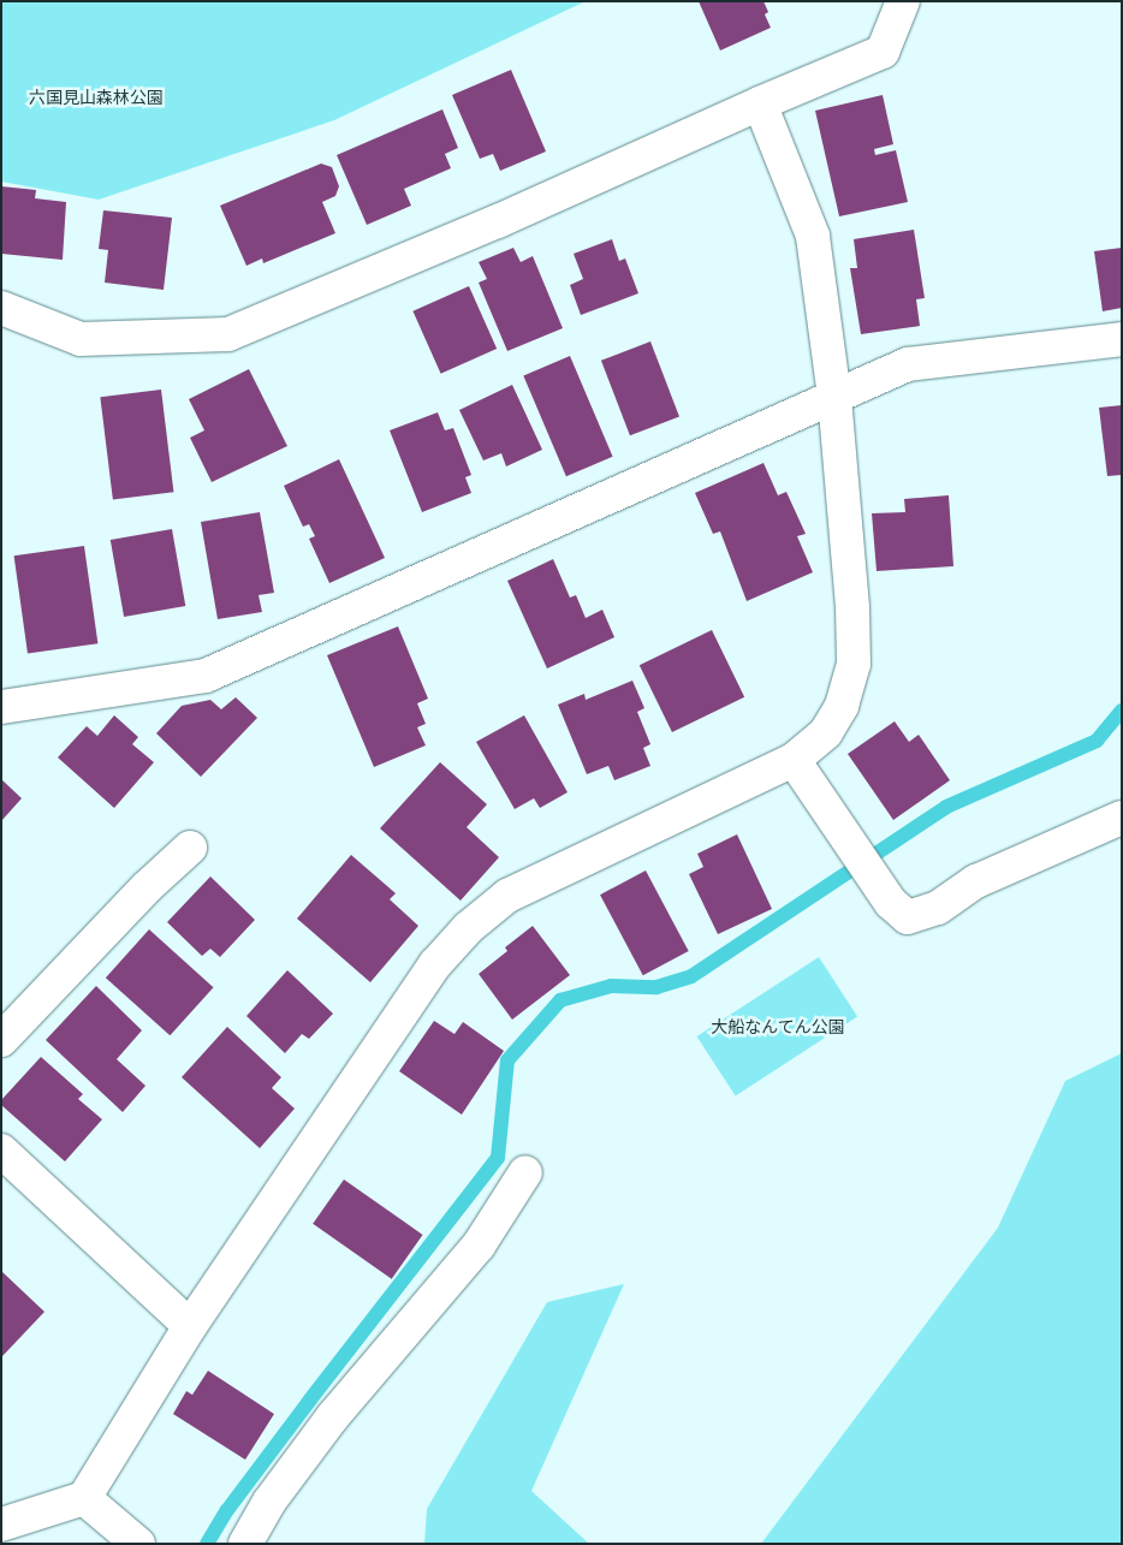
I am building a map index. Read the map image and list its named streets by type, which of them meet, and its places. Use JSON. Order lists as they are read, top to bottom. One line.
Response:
{"parks":["六国見山森林公園","大船なんてん公園"]}
